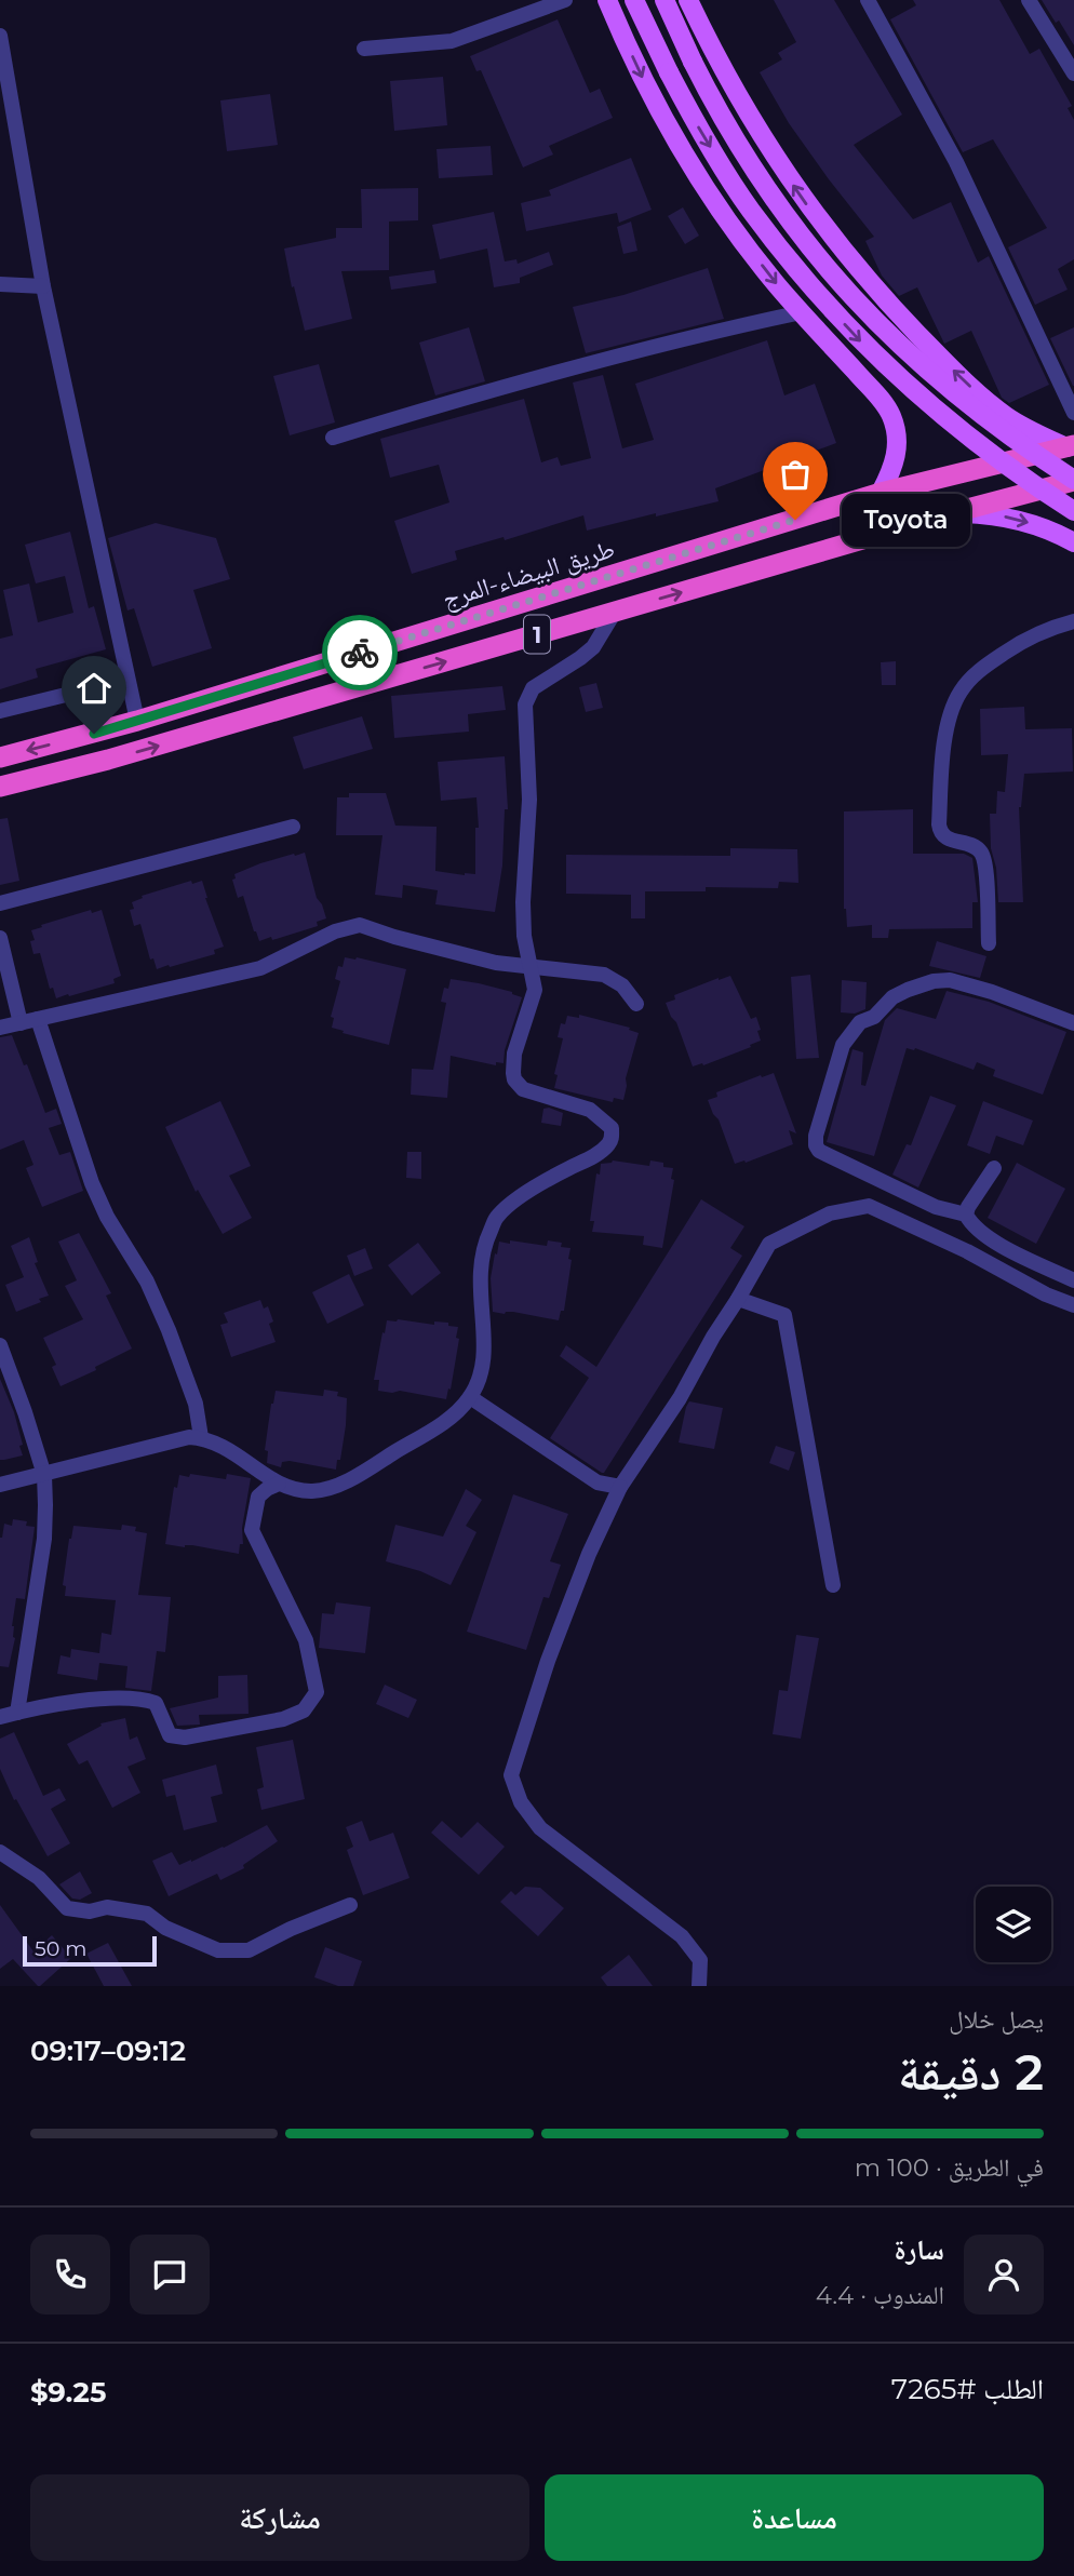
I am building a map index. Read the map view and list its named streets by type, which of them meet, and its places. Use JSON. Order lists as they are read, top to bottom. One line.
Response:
{"streets":{"highway":["طريق البيضاء-المرج","1"]},"places":["Toyota"],"scale_bar":"50 m","page":{"bubble":"Toyota","scale":"50 m","heading":["2 دقيقة","يصل خلال","09:12–09:17"],"panel":["سارة","المندوب · 4.4","الطلب #7265","$9.25"],"bar":"في الطريق · 100 m","buttons":["مساعدة","مشاركة"]}}
